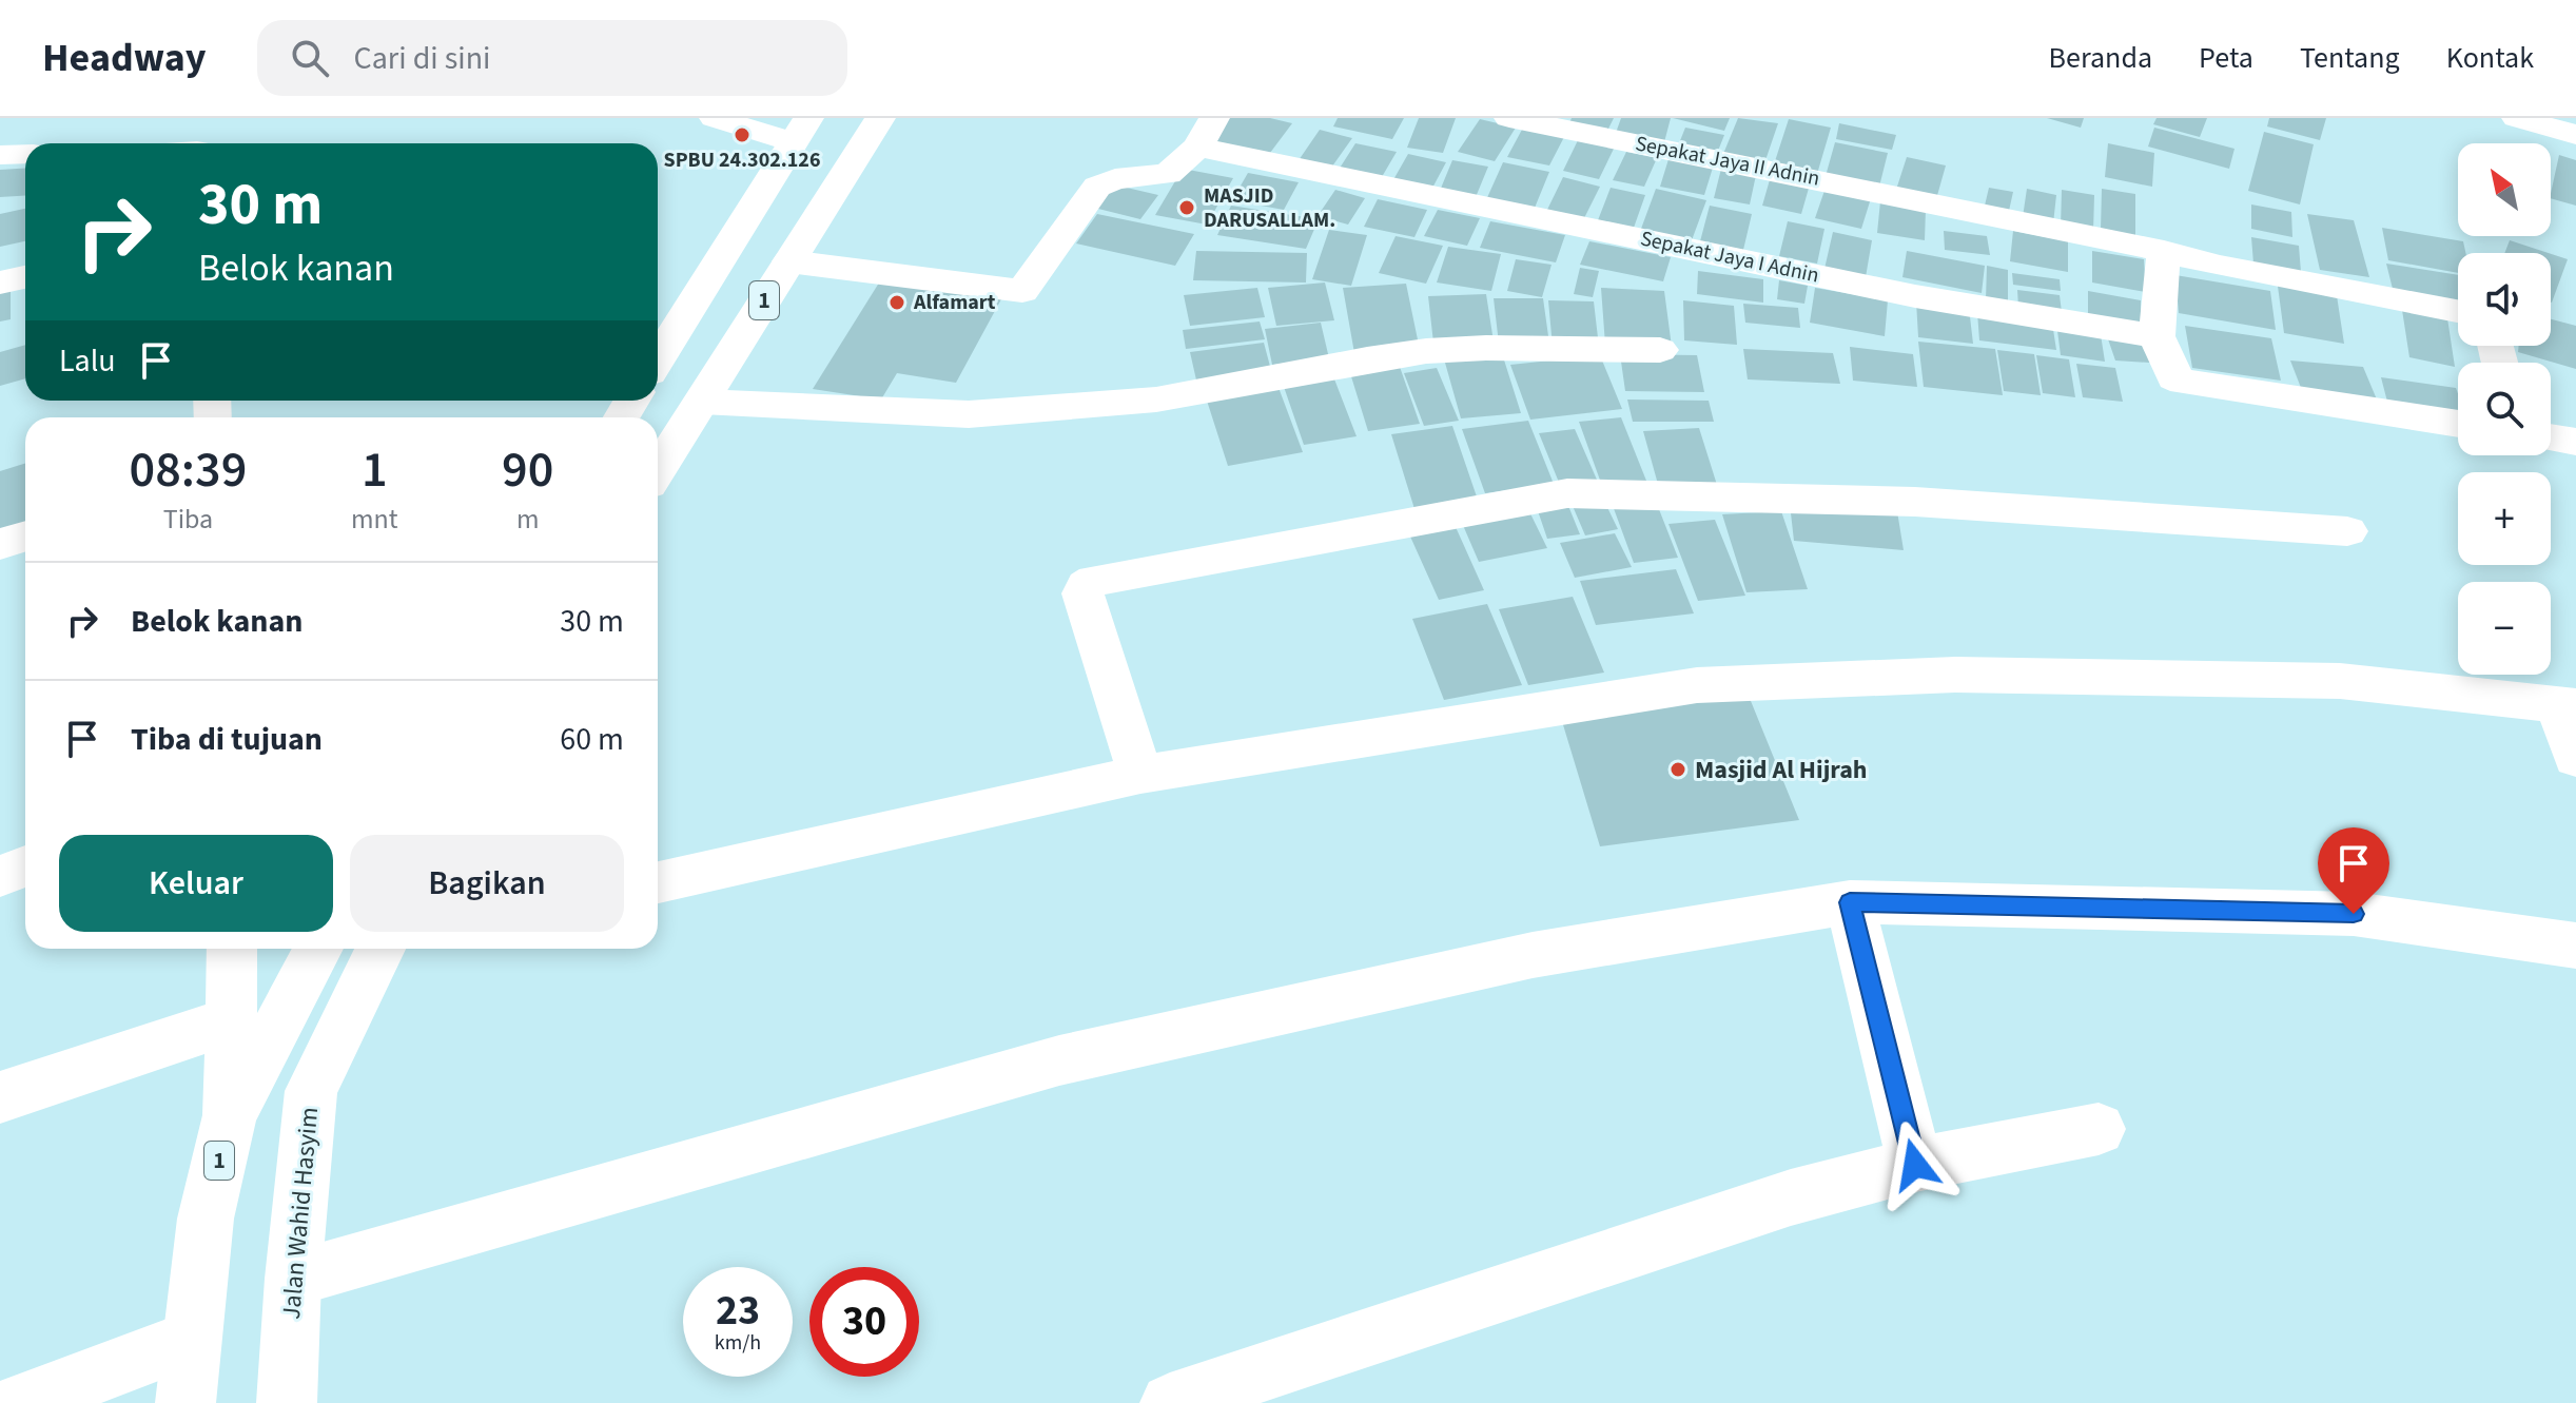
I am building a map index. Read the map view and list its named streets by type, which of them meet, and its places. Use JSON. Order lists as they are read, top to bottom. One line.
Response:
{"streets":{"main road":["Sepakat Jaya II Adnin","Sepakat Jaya I Adnin","1","Jalan Wahid Hasyim"]},"places":["SPBU 24.302.126","MASJID DARUSALLAM.","Alfamart","Masjid Al Hijrah"],"north":"top left","page":{"header":"Headway","search":"Cari di sini","nav":["Beranda","Peta","Tentang","Kontak"],"map_buttons":["+","−"],"turn":["30 m","Belok kanan"],"then":"Lalu","eta":["08:39","Tiba","1","mnt","90","m"],"list":[{"name":"Belok kanan","value":"30 m"},{"name":"Tiba di tujuan","value":"60 m"}],"buttons":["Keluar","Bagikan"],"speed":"23 km/h","limit":"30"}}
